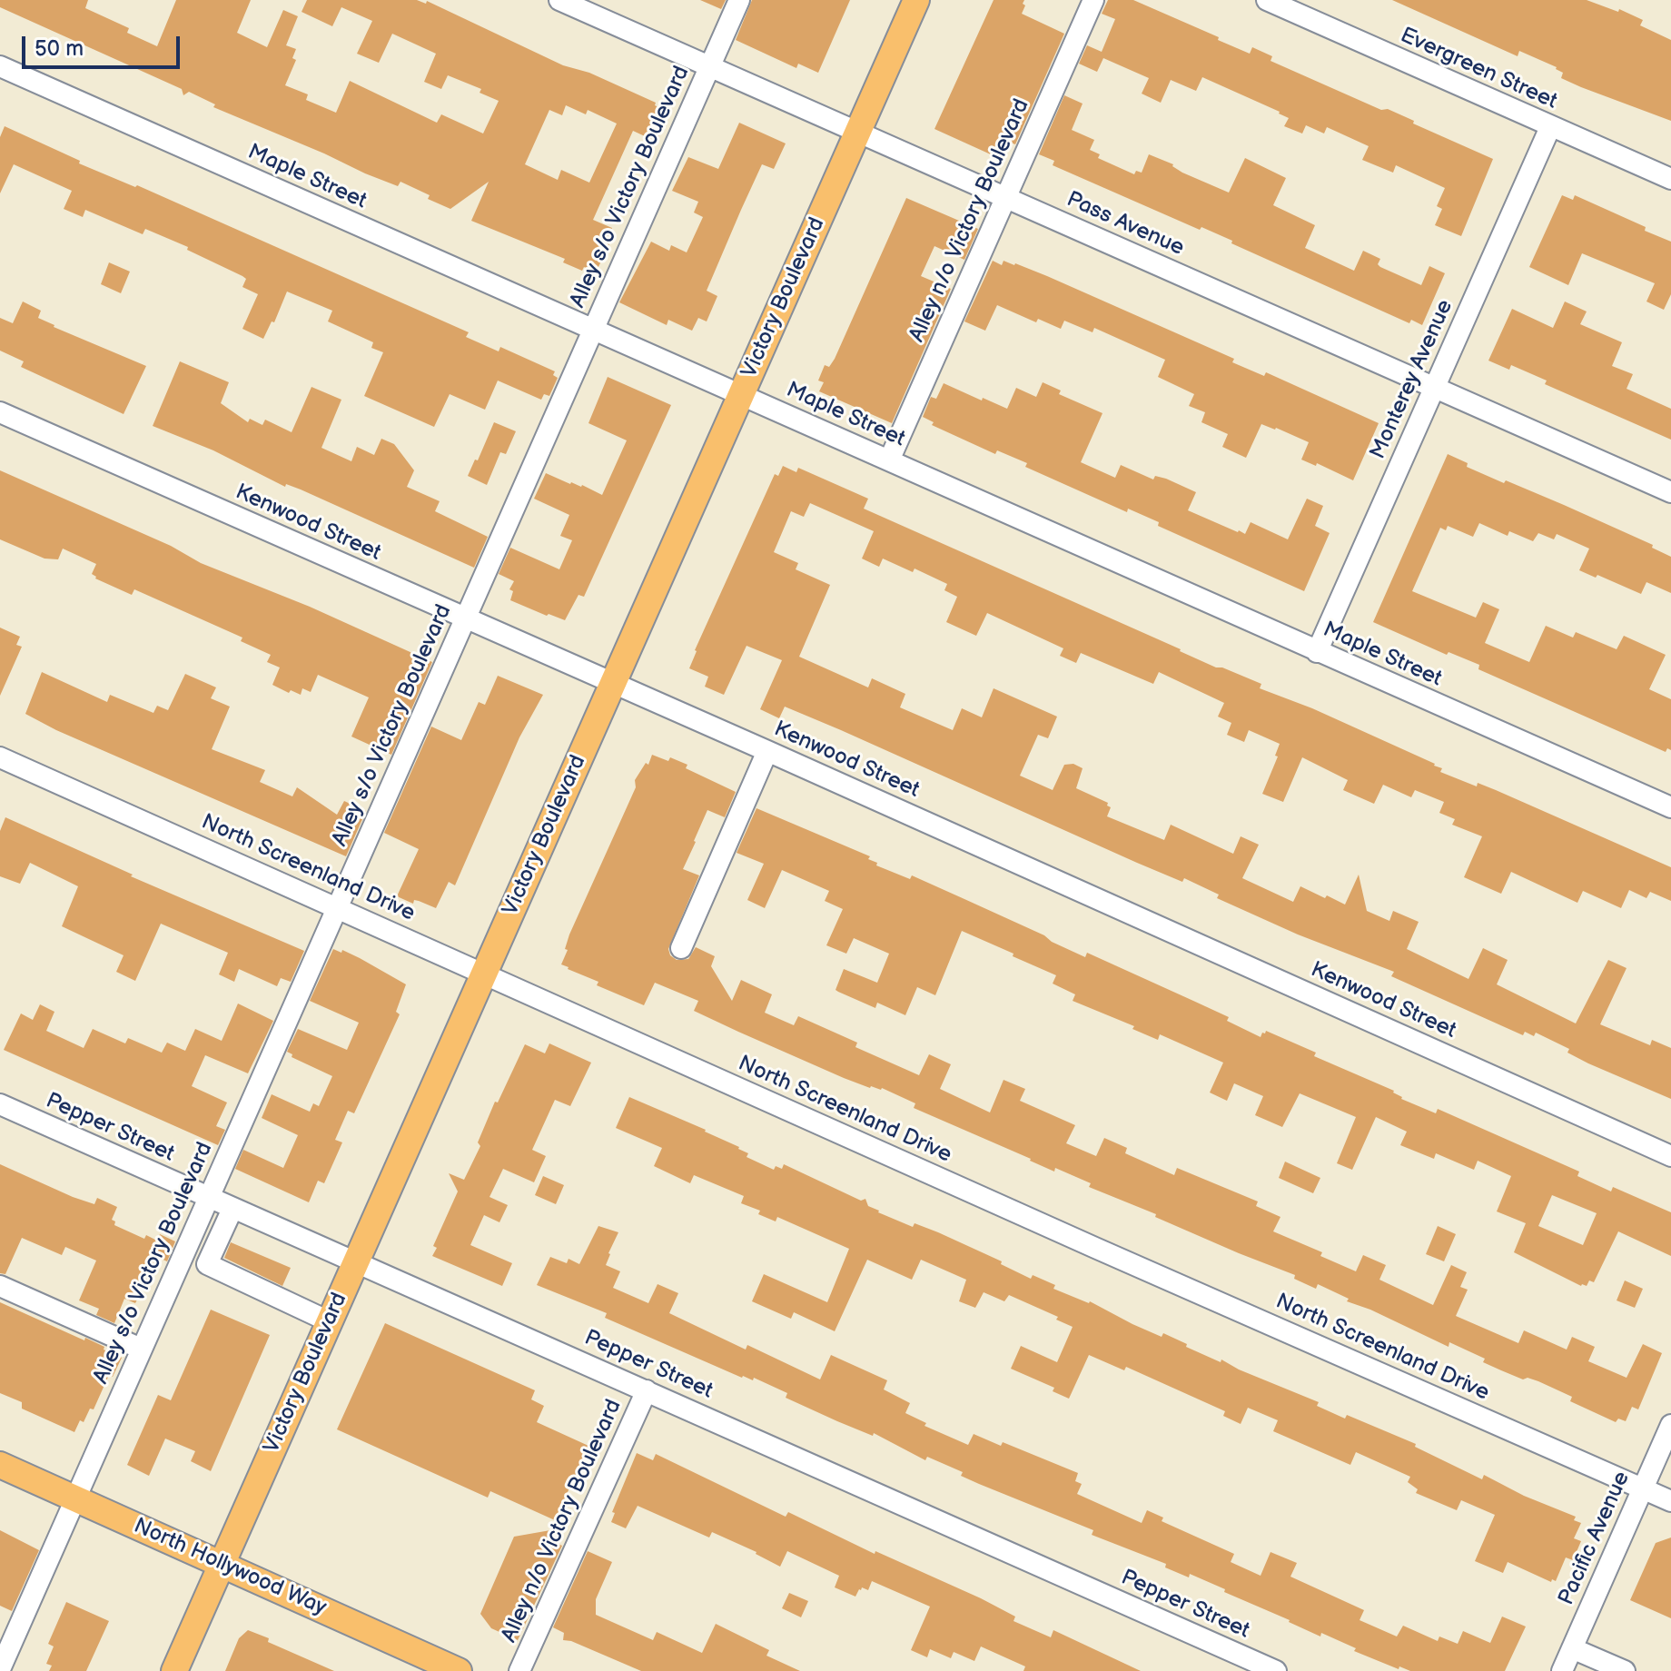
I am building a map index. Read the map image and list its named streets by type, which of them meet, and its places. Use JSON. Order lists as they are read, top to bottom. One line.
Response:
{"streets":{"main road":["Victory Boulevard","North Hollywood Way"],"street":["Evergreen Street","Maple Street","Alley s/o Victory Boulevard","Alley n/o Victory Boulevard","Pass Avenue","Monterey Avenue","Kenwood Street","North Screenland Drive","Pepper Street","Pacific Avenue"]},"crossings":[["Evergreen Street","Monterey Avenue"],["Maple Street","Alley s/o Victory Boulevard"],["Maple Street","Alley n/o Victory Boulevard"],["Maple Street","Victory Boulevard"],["Maple Street","Monterey Avenue"],["Alley s/o Victory Boulevard","Pass Avenue"],["Alley s/o Victory Boulevard","Kenwood Street"],["Alley s/o Victory Boulevard","North Screenland Drive"],["Alley s/o Victory Boulevard","Pepper Street"],["Alley s/o Victory Boulevard","North Hollywood Way"],["Alley n/o Victory Boulevard","Pass Avenue"],["Alley n/o Victory Boulevard","Pepper Street"],["Pass Avenue","Victory Boulevard"],["Pass Avenue","Monterey Avenue"],["Victory Boulevard","Kenwood Street"],["Victory Boulevard","North Screenland Drive"],["Victory Boulevard","Pepper Street"],["Victory Boulevard","North Hollywood Way"],["North Screenland Drive","Pacific Avenue"]],"scale_bar":"50 m"}
